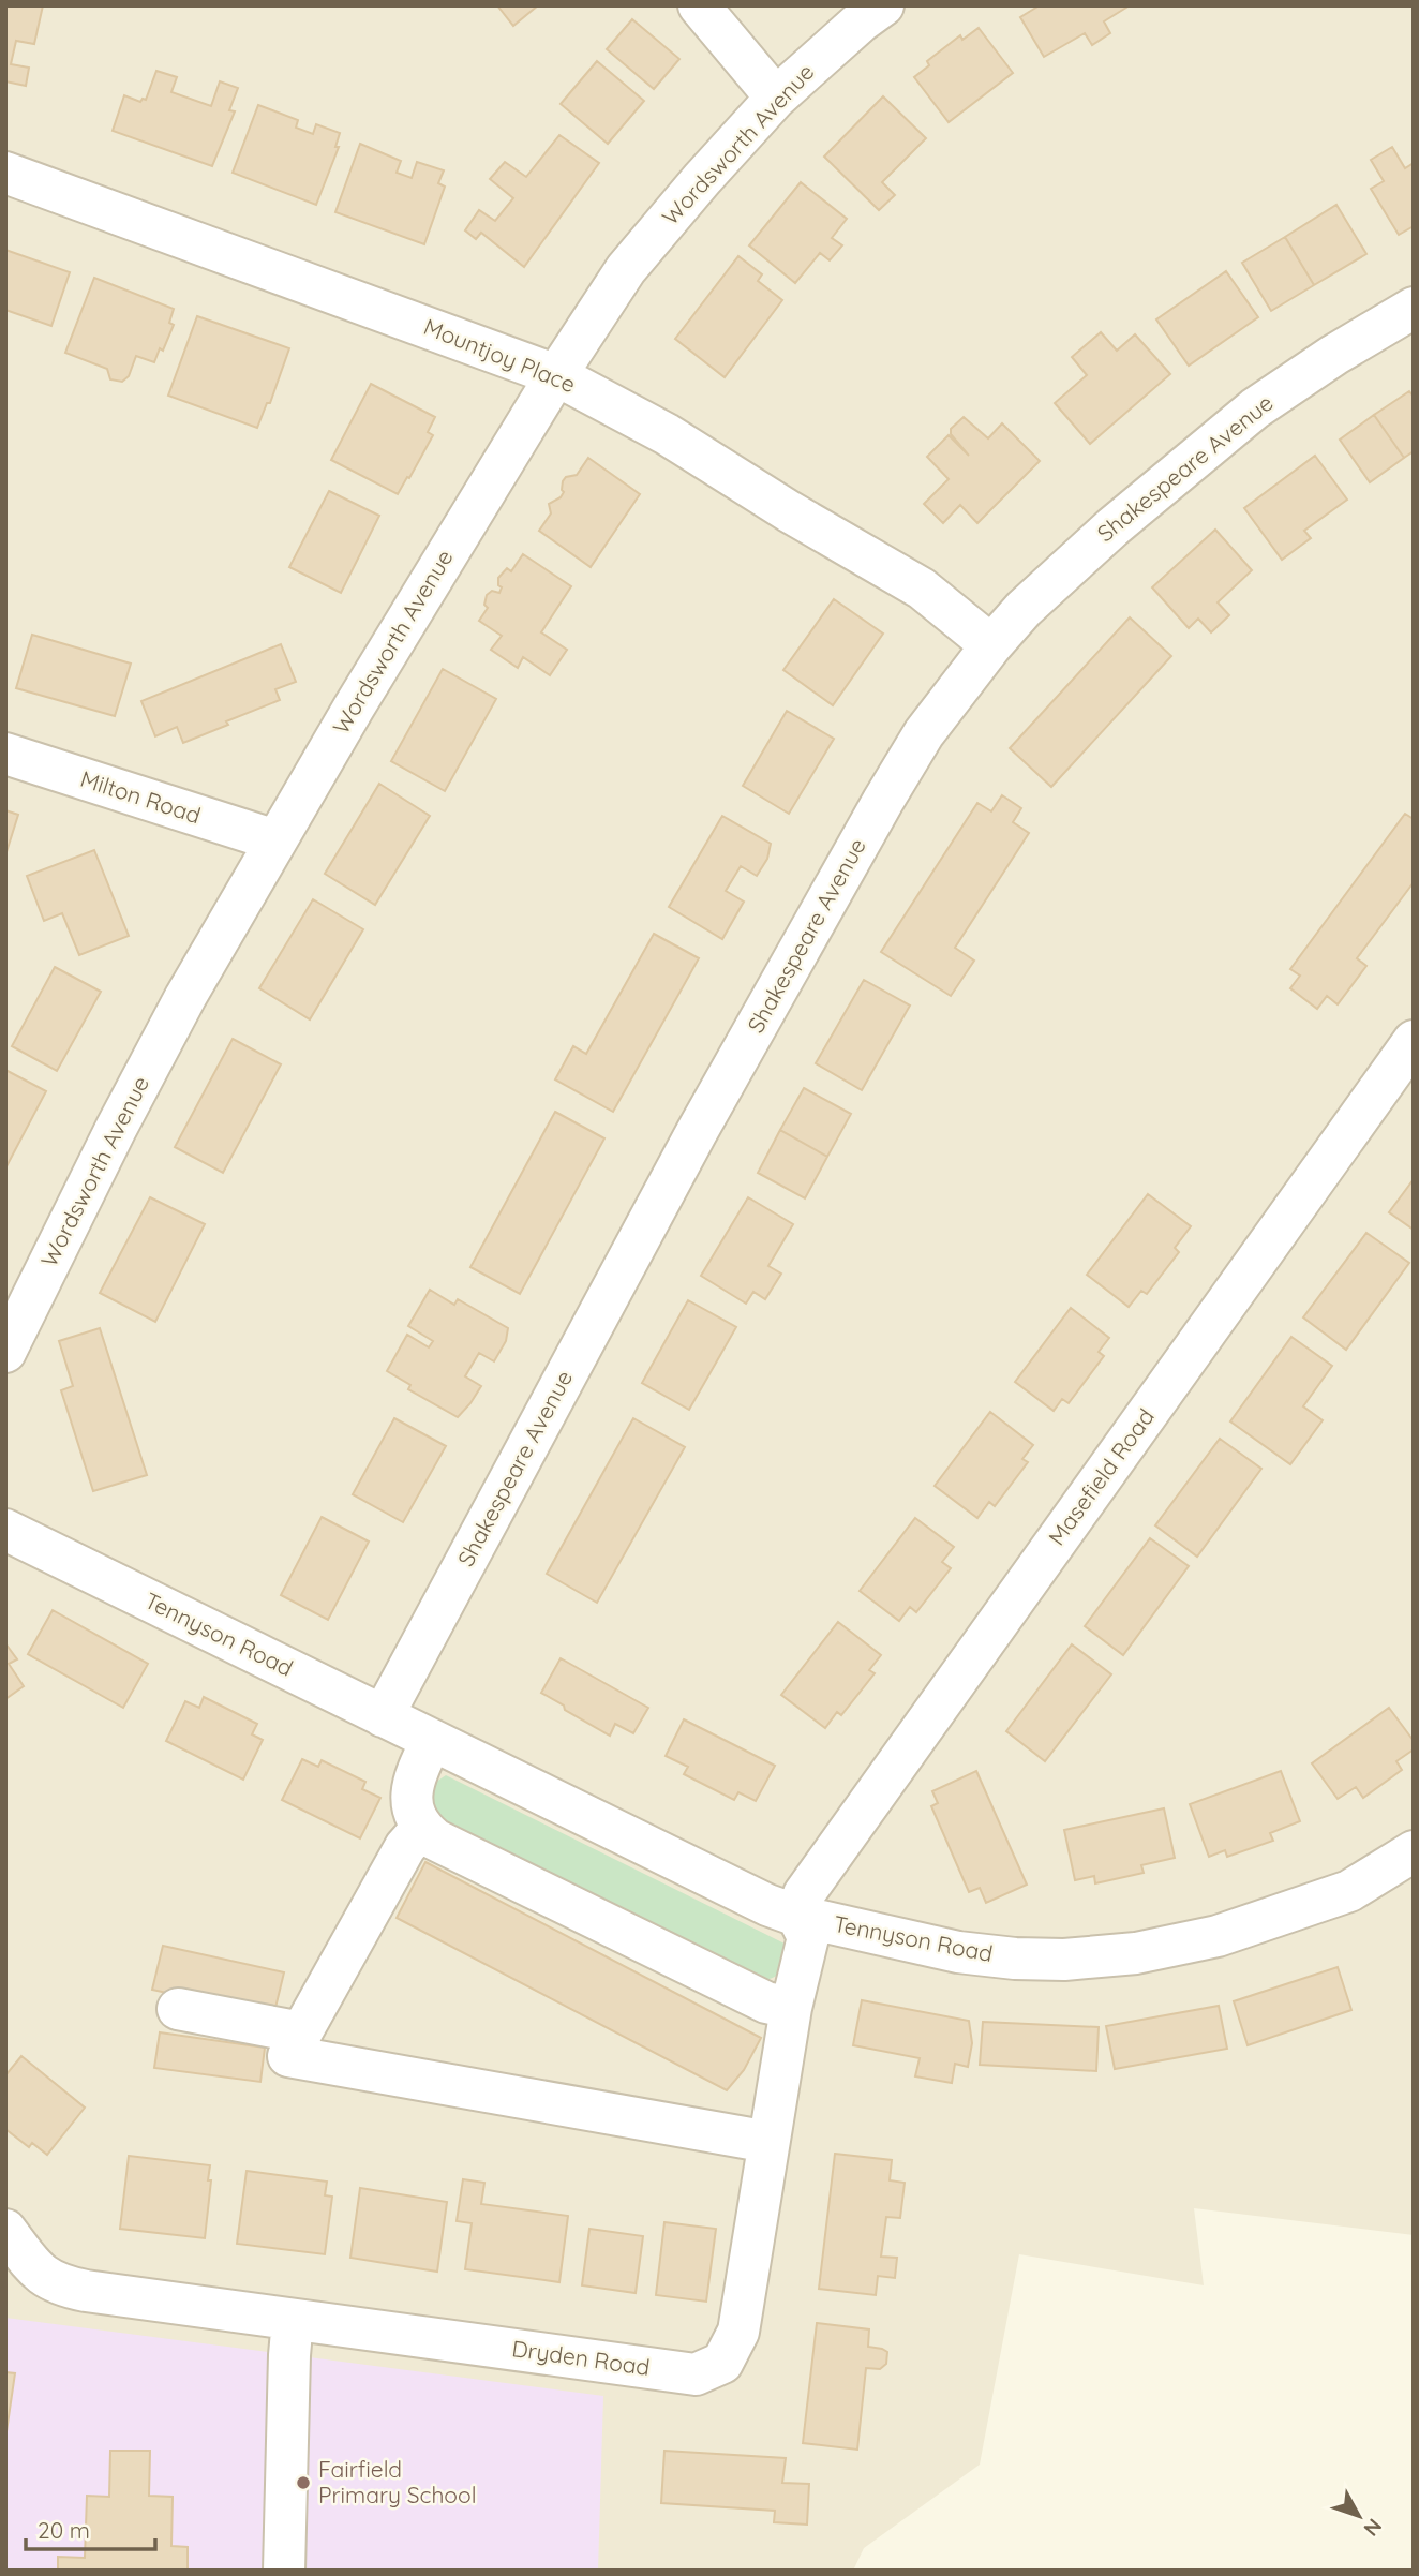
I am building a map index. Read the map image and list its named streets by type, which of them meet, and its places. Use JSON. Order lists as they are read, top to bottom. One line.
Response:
{"streets":{"street":["Wordsworth Avenue","Mountjoy Place","Shakespeare Avenue","Milton Road","Masefield Road","Tennyson Road","Dryden Road"]},"crossings":[["Wordsworth Avenue","Mountjoy Place"],["Wordsworth Avenue","Milton Road"],["Mountjoy Place","Shakespeare Avenue"],["Shakespeare Avenue","Tennyson Road"],["Masefield Road","Tennyson Road"],["Masefield Road","Dryden Road"],["Tennyson Road","Dryden Road"]],"places":["Fairfield Primary School"],"scale_bar":"20 m","north":"bottom right"}
